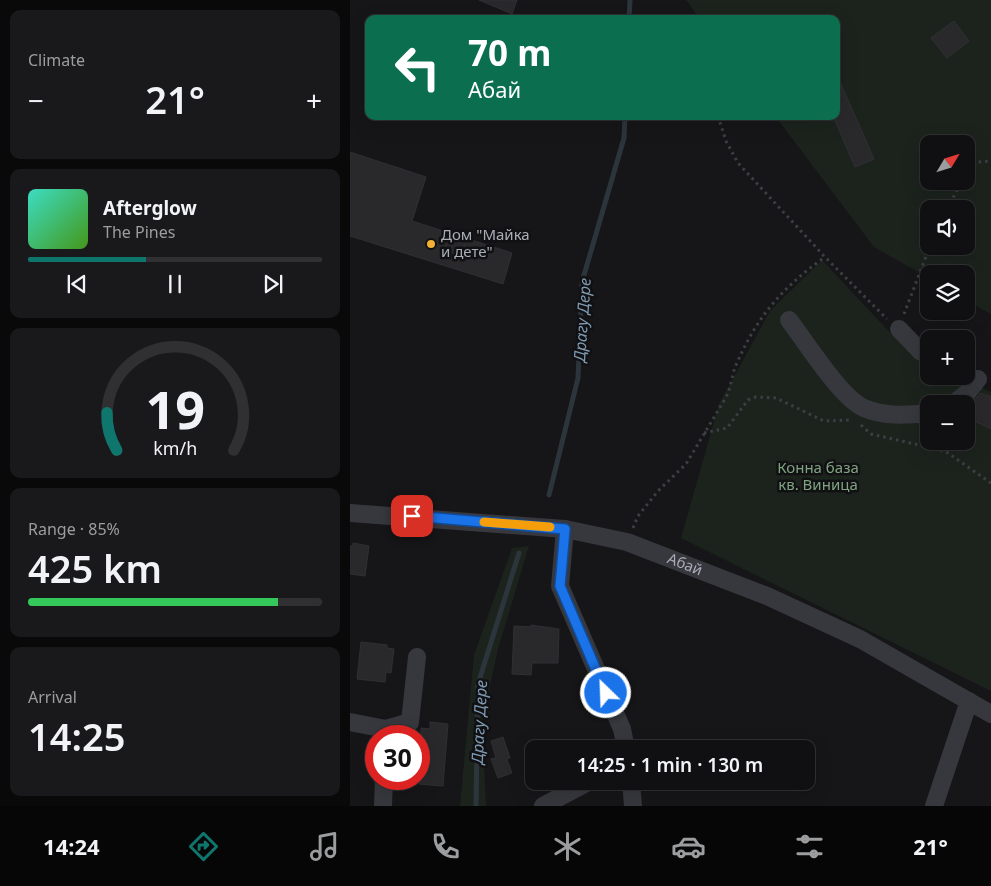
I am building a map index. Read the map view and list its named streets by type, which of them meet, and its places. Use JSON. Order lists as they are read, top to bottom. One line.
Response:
{"streets":{"street":["Абай"]},"water":["Драгу Дере"],"parks":["Конна база кв. Виница"],"places":["Дом \"Майка и дете\""],"north":"top right","page":{"tile":["Climate",["Range · 85%","425 km"],["Arrival","14:25"]],"turn":["70 m","Абай"],"heat":["−","21°","+"],"map_buttons":["+","−"],"song":["Afterglow","The Pines"],"limit":"30","trip":"14:25 · 1 min · 130 m","tabs":["14:24","21°"],"gauge":["19","km/h"]}}
